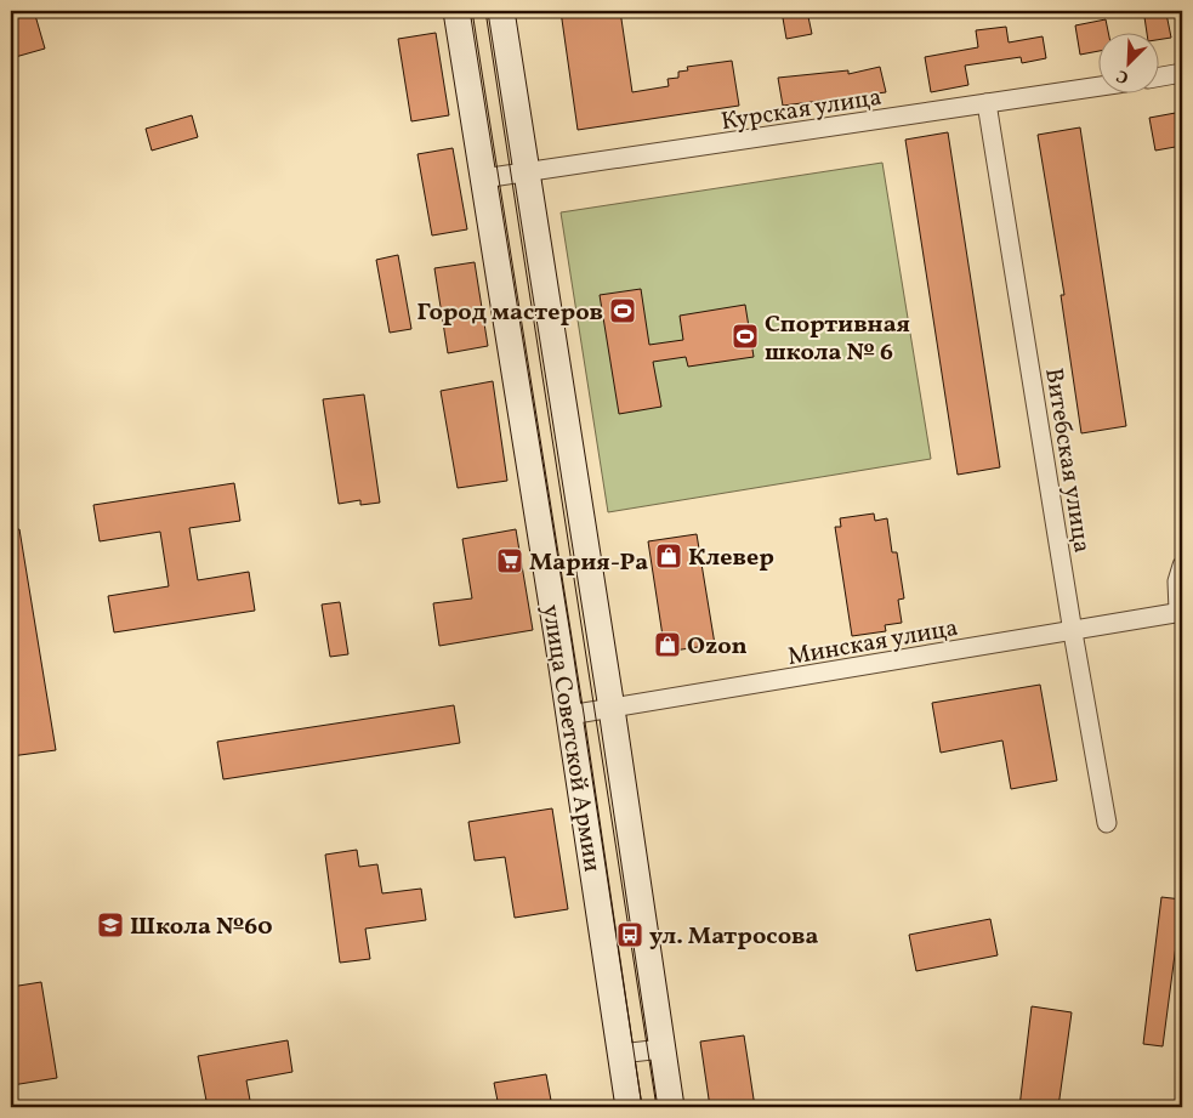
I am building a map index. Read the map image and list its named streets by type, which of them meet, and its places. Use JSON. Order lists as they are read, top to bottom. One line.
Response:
{"streets":{"main road":["улица Советской Армии"],"street":["Курская улица","Витебская улица","Минская улица"]},"crossings":[["Курская улица","Витебская улица"],["Курская улица","улица Советской Армии"],["Витебская улица","Минская улица"],["Минская улица","улица Советской Армии"]],"places":{"sports":["Город мастеров","Спортивная школа № 6"],"shop":["Клевер","Ozon"],"supermarket":["Мария-Ра"],"school or university":["Школа №60"],"bus stop":["ул. Матросова"]},"north":"bottom left"}
